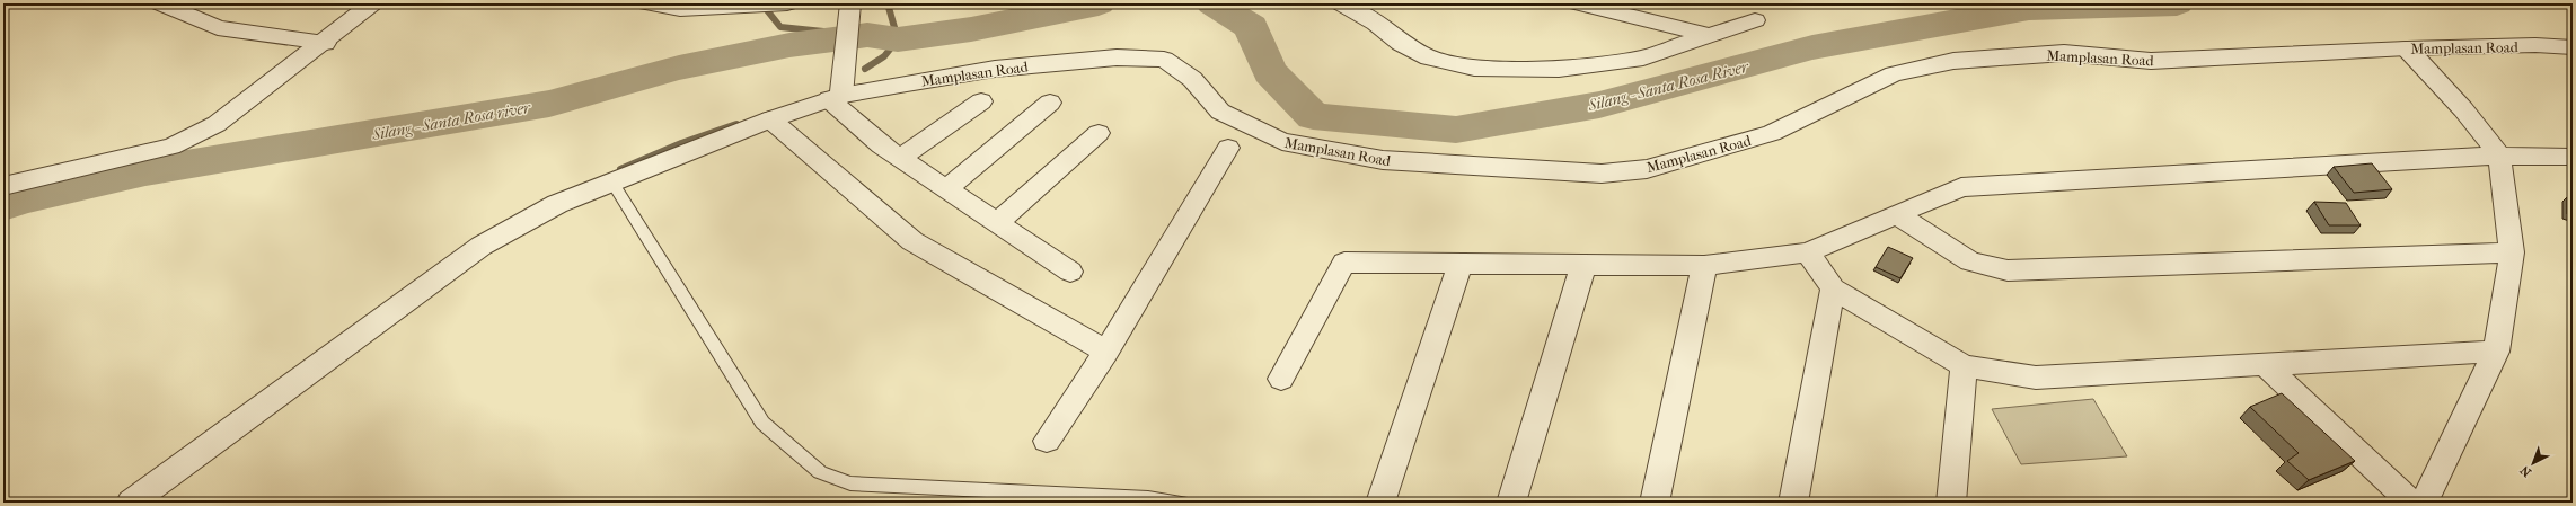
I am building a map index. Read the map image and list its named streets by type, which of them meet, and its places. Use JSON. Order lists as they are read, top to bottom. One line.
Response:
{"streets":{"street":["Mamplasan Road"]},"water":["Silang - Santa Rosa River","Silang - Santa Rosa river"],"north":"bottom left"}
